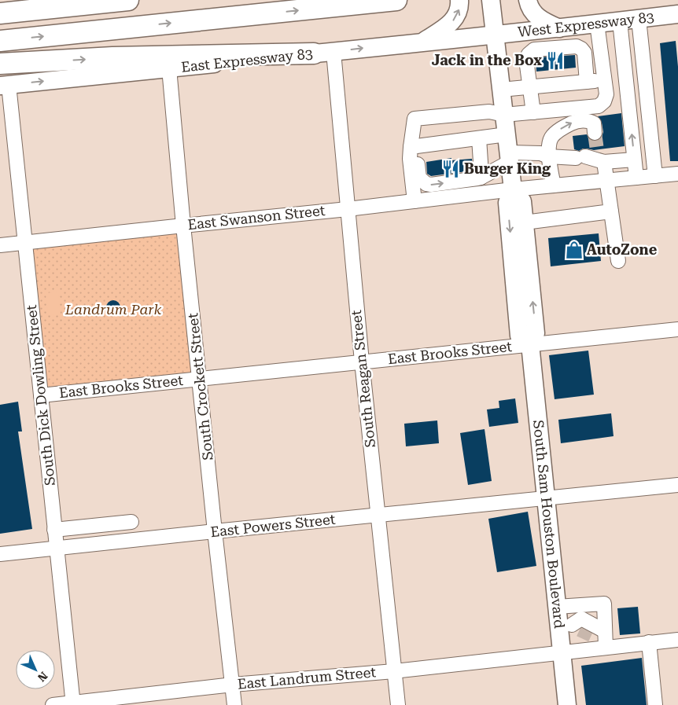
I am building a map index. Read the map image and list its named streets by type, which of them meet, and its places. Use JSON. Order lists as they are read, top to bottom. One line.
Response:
{"streets":{"main road":["West Expressway 83","East Expressway 83","South Sam Houston Boulevard"],"street":["East Swanson Street","East Brooks Street","South Reagan Street","South Crockett Street","South Dick Dowling Street","East Powers Street","East Landrum Street"]},"crossings":[["West Expressway 83","East Expressway 83"],["West Expressway 83","South Sam Houston Boulevard"],["East Expressway 83","South Reagan Street"],["East Expressway 83","South Crockett Street"],["East Expressway 83","South Dick Dowling Street"],["East Expressway 83","South Sam Houston Boulevard"],["East Swanson Street","South Reagan Street"],["East Swanson Street","South Crockett Street"],["East Swanson Street","South Dick Dowling Street"],["East Swanson Street","South Sam Houston Boulevard"],["East Brooks Street","South Reagan Street"],["East Brooks Street","South Crockett Street"],["East Brooks Street","South Dick Dowling Street"],["East Brooks Street","South Sam Houston Boulevard"],["South Reagan Street","East Powers Street"],["South Reagan Street","East Landrum Street"],["South Crockett Street","East Powers Street"],["South Crockett Street","East Landrum Street"],["South Dick Dowling Street","East Powers Street"],["South Dick Dowling Street","East Landrum Street"],["South Sam Houston Boulevard","East Powers Street"],["South Sam Houston Boulevard","East Landrum Street"]],"one_way":["East Expressway 83"],"parks":["Landrum Park"],"places":{"restaurant":["Jack in the Box","Burger King"],"shop":["AutoZone"]},"north":"bottom right"}
